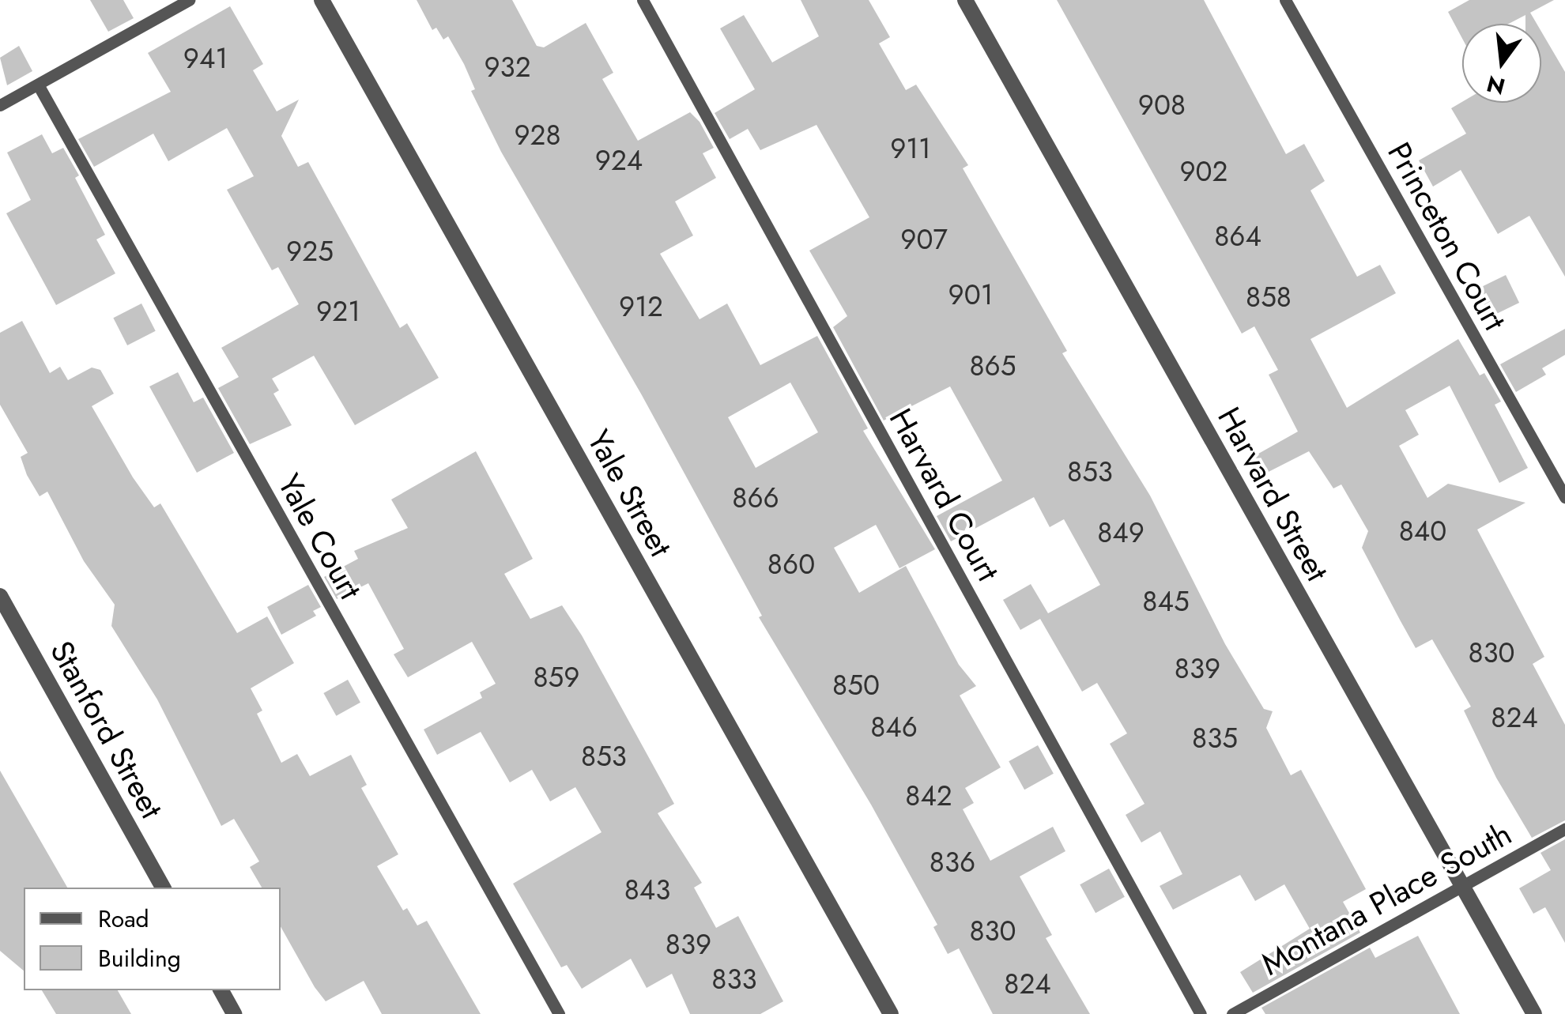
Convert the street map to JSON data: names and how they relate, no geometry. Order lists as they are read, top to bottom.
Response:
{
  "streets": {
    "street": ["Yale Street", "Harvard Street", "Stanford Street"],
    "lane": [
      "Princeton Court",
      "Harvard Court",
      "Yale Court",
      "Montana Place South"
    ]
  },
  "crossings": [
    ["Harvard Street", "Montana Place South"]
  ],
  "house_numbers": [
    "941",
    "932",
    "908",
    "928",
    "911",
    "924",
    "902",
    "864",
    "907",
    "925",
    "901",
    "858",
    "912",
    "921",
    "865",
    "853",
    "866",
    "840",
    "849",
    "860",
    "845",
    "830",
    "839",
    "859",
    "850",
    "824",
    "846",
    "835",
    "853",
    "842",
    "836",
    "843",
    "830",
    "839",
    "833",
    "824"
  ],
  "legend": ["Road", "Building"],
  "north": "bottom"
}
